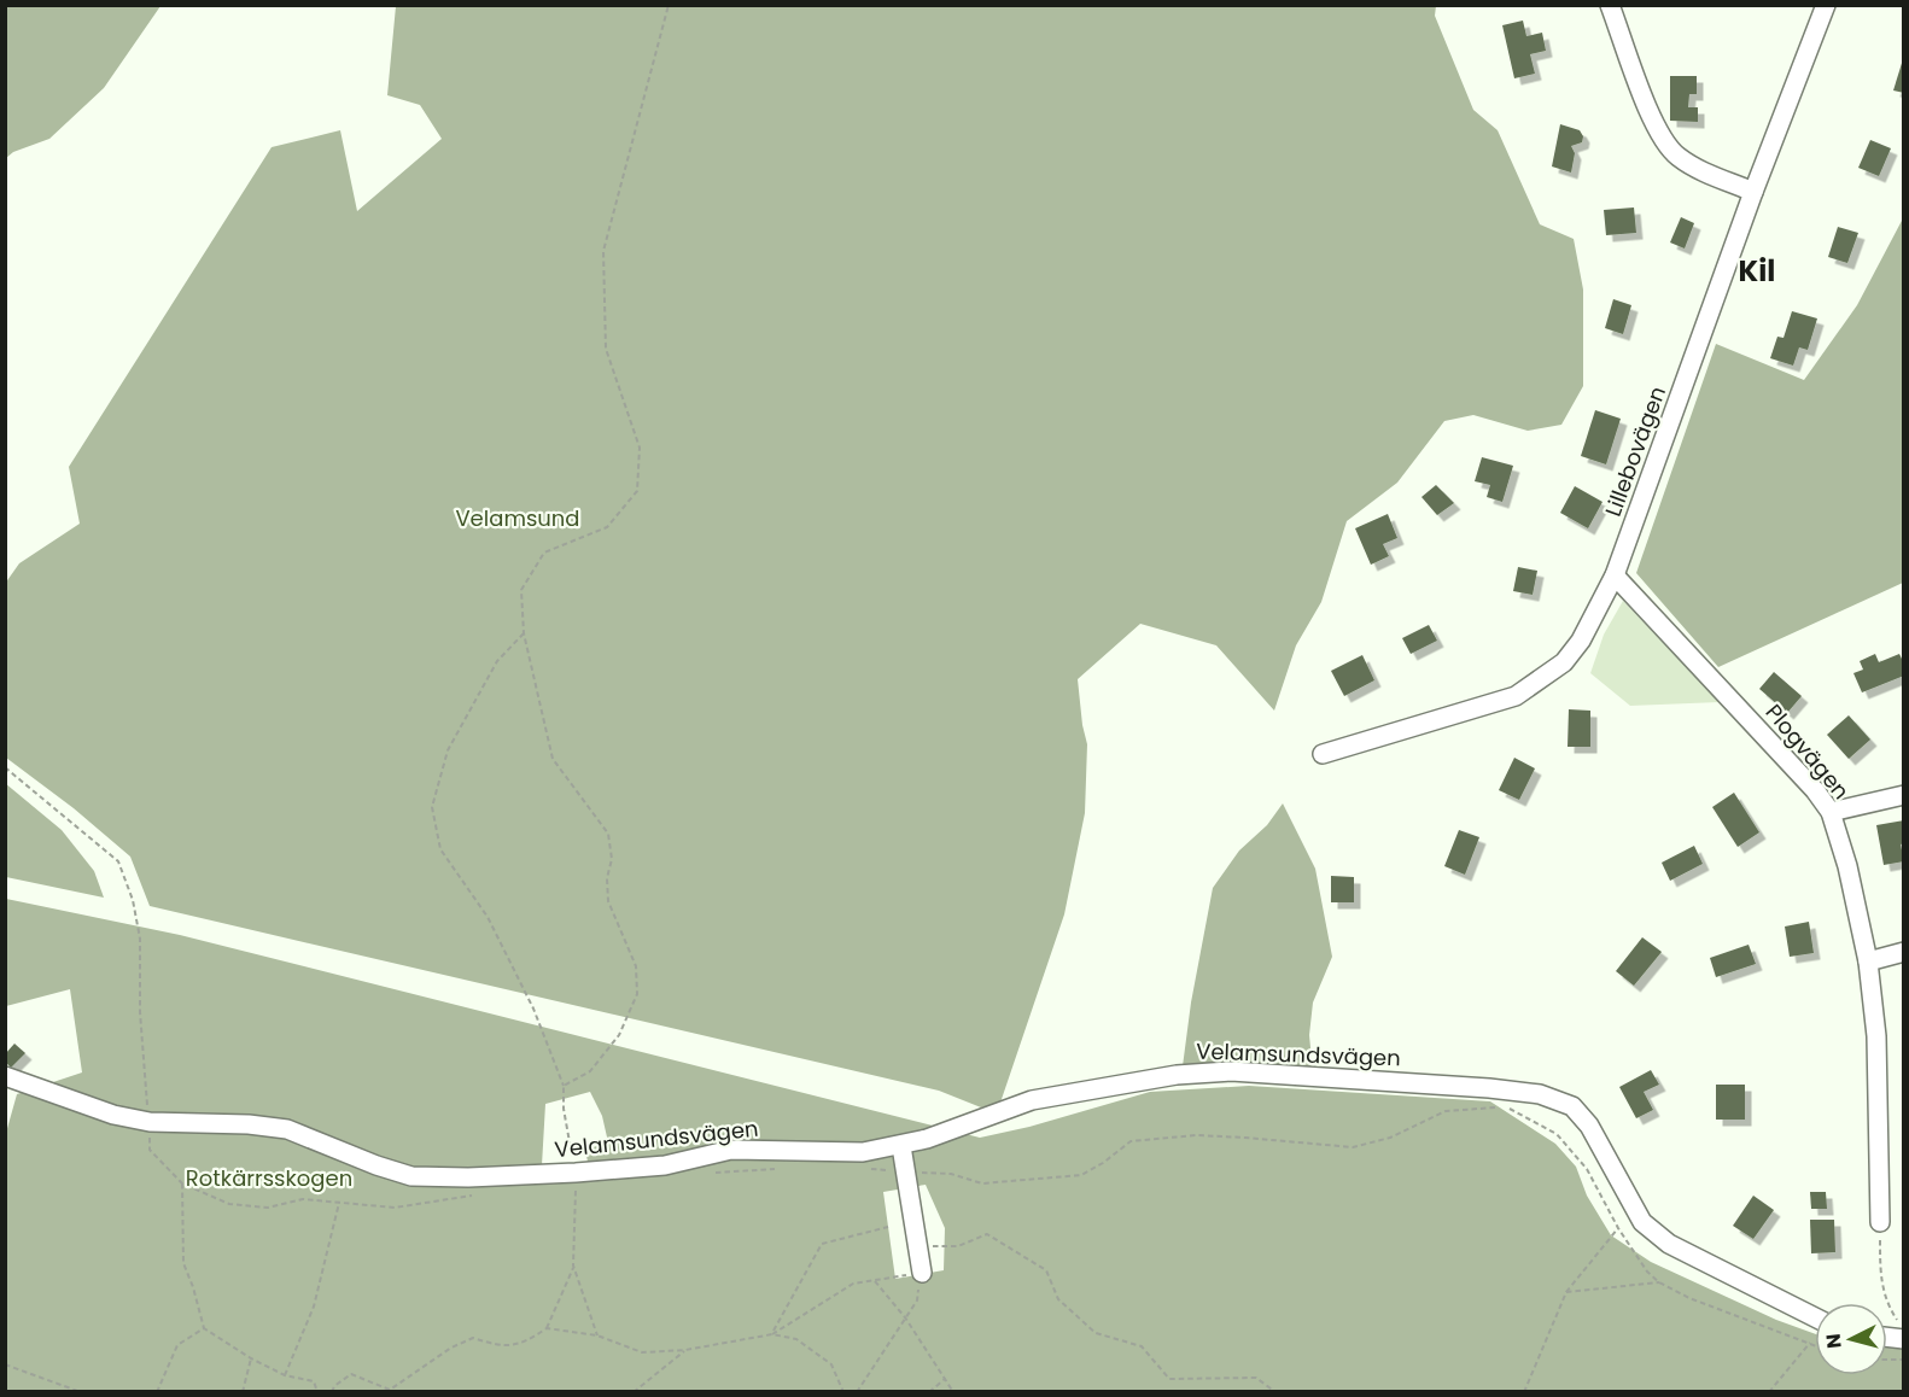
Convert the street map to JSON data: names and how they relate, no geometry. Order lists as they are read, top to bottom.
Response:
{
  "streets": {
    "street": ["Lillebovägen", "Plogvägen", "Velamsundsvägen"]
  },
  "crossings": [
    ["Lillebovägen", "Plogvägen"]
  ],
  "districts": ["Kil"],
  "parks": ["Velamsund", "Rotkärrsskogen"],
  "north": "left"
}
